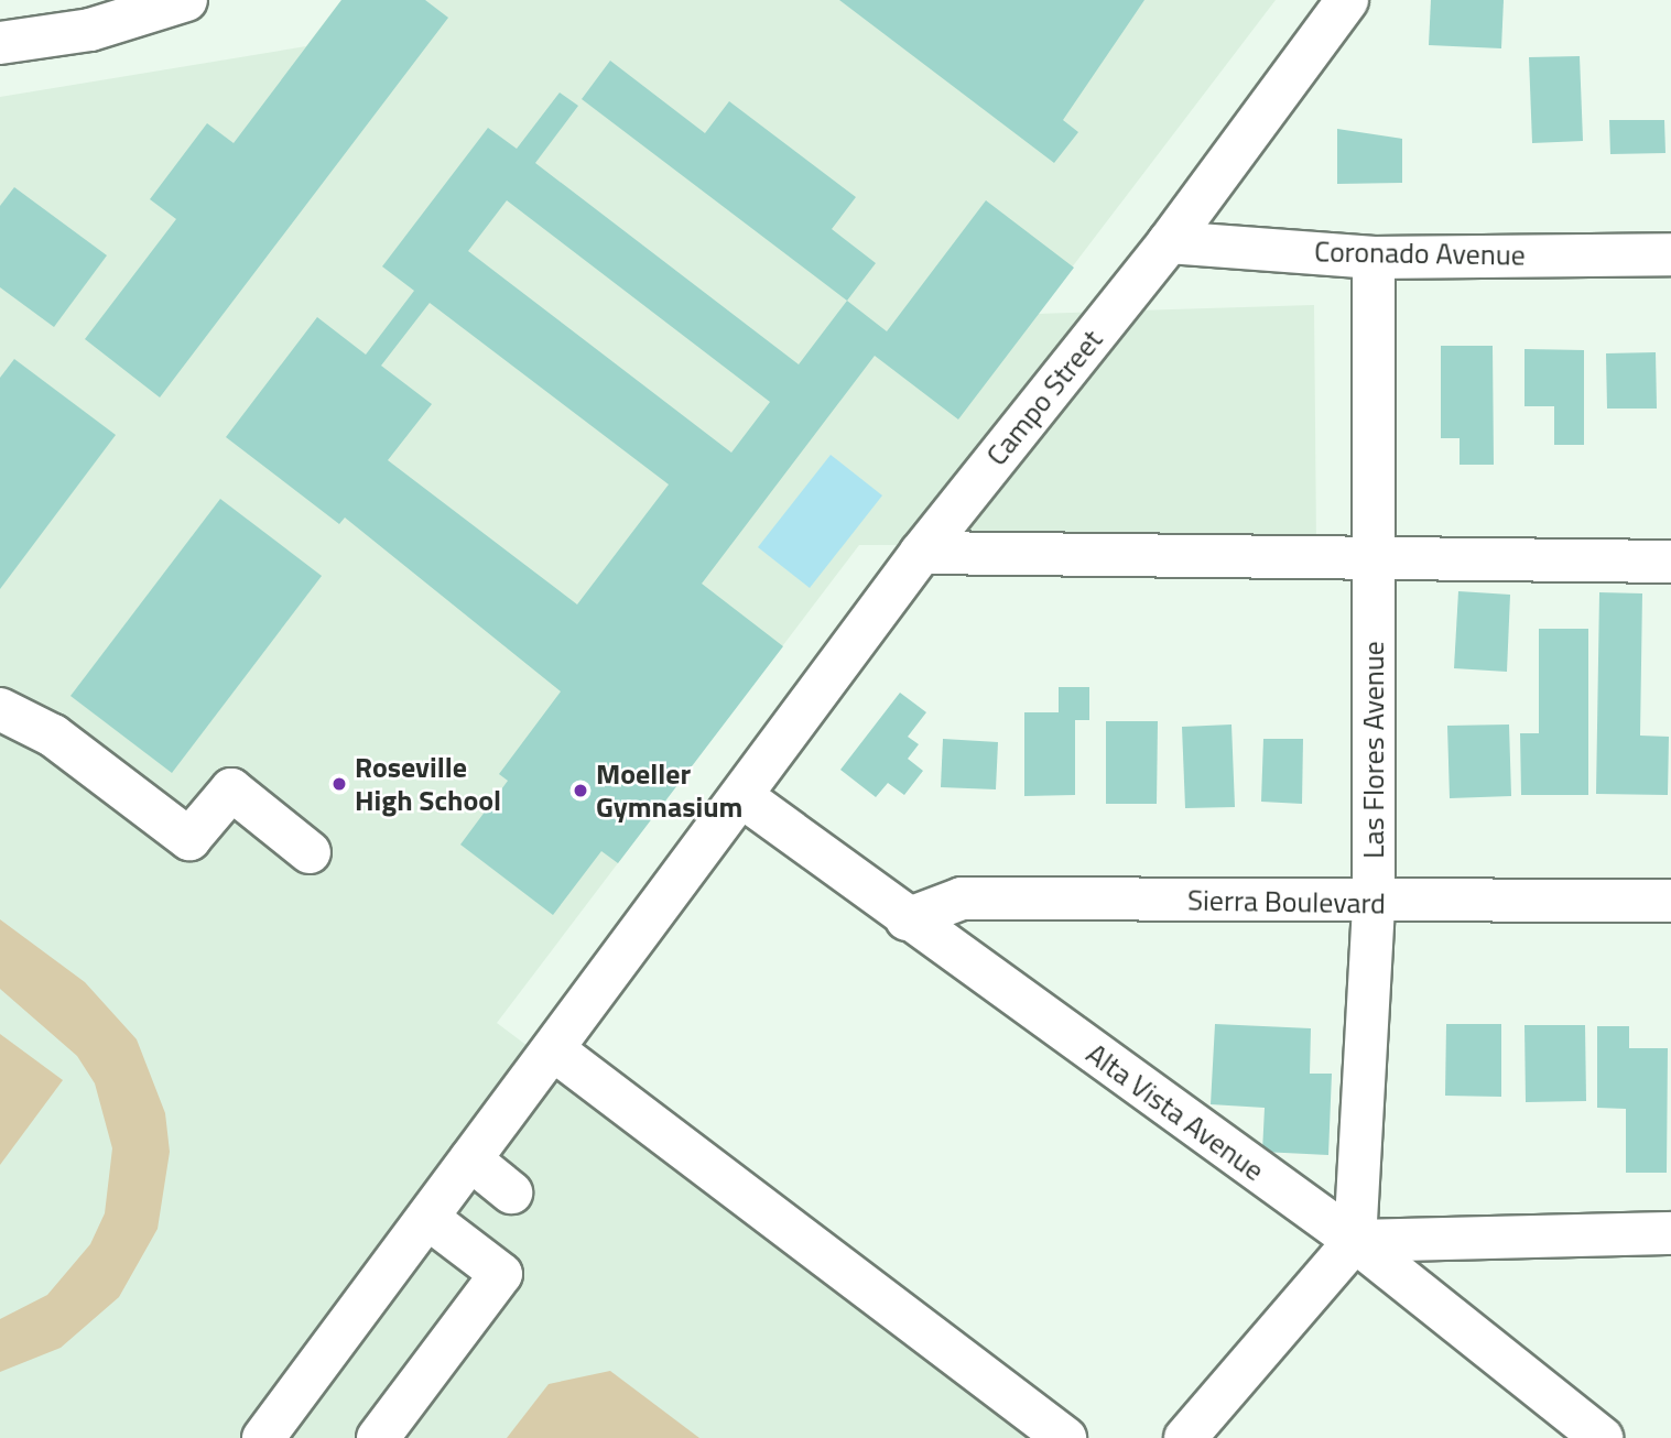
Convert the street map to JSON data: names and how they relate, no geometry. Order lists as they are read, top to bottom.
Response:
{
  "streets": {
    "street": [
      "Coronado Avenue",
      "Campo Street",
      "Las Flores Avenue",
      "Sierra Boulevard",
      "Alta Vista Avenue"
    ]
  },
  "crossings": [
    ["Coronado Avenue", "Campo Street"],
    ["Coronado Avenue", "Las Flores Avenue"],
    ["Campo Street", "Alta Vista Avenue"],
    ["Las Flores Avenue", "Sierra Boulevard"],
    ["Las Flores Avenue", "Alta Vista Avenue"],
    ["Sierra Boulevard", "Alta Vista Avenue"]
  ],
  "places": ["Roseville High School", "Moeller Gymnasium"]
}
